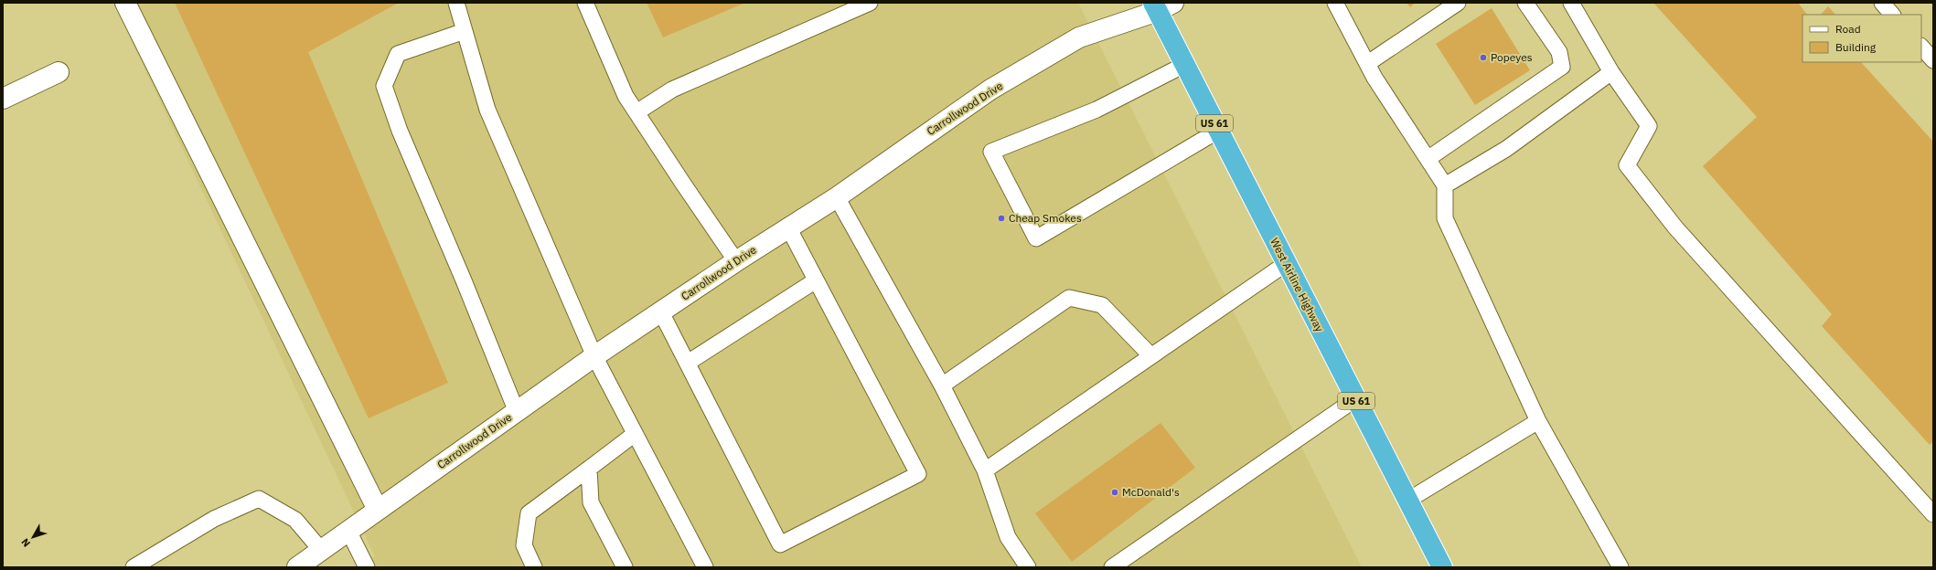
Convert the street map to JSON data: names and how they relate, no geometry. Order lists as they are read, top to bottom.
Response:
{
  "streets": {
    "highway": ["US 61", "West Airline Highway"],
    "street": ["Carrollwood Drive"]
  },
  "crossings": [
    ["Carrollwood Drive", "West Airline Highway"]
  ],
  "places": ["Popeyes", "Cheap Smokes", "McDonald's"],
  "legend": ["Road", "Building"],
  "north": "bottom left"
}
